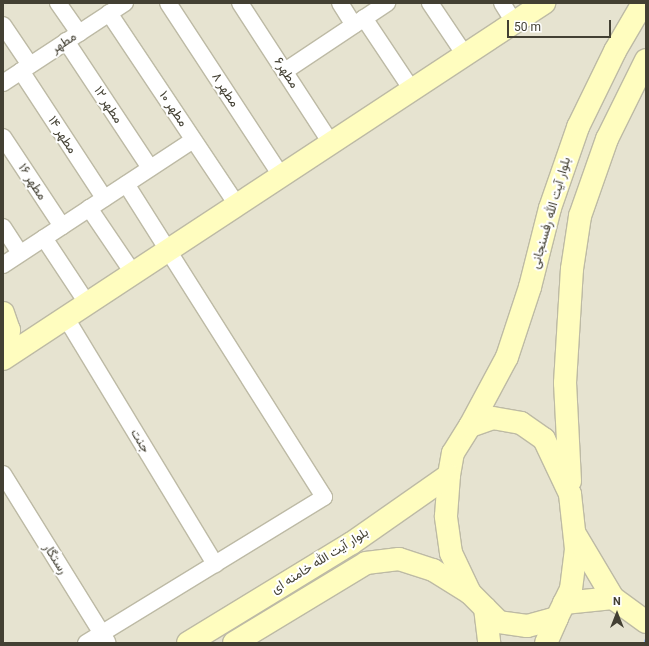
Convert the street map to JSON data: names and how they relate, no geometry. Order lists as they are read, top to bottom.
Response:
{
  "streets": {
    "main road": ["بلوار آیت الله رفسنجانی", "بلوار آیت الله خامنه ای"],
    "street": [
      "مطهر",
      "مطهر۶",
      "مطهر ۸",
      "مطهر ۱۲",
      "مطهر ۱۰",
      "مطهر ۱۴",
      "مطهر ۱۶",
      "جنت",
      "رستگار"
    ]
  },
  "crossings": [
    ["مطهر", "مطهر ۱۲"],
    ["مطهر", "مطهر ۱۰"],
    ["مطهر", "مطهر ۱۴"],
    ["بلوار آیت الله رفسنجانی", "بلوار آیت الله خامنه ای"]
  ],
  "scale_bar": "50 m",
  "north": "top"
}
